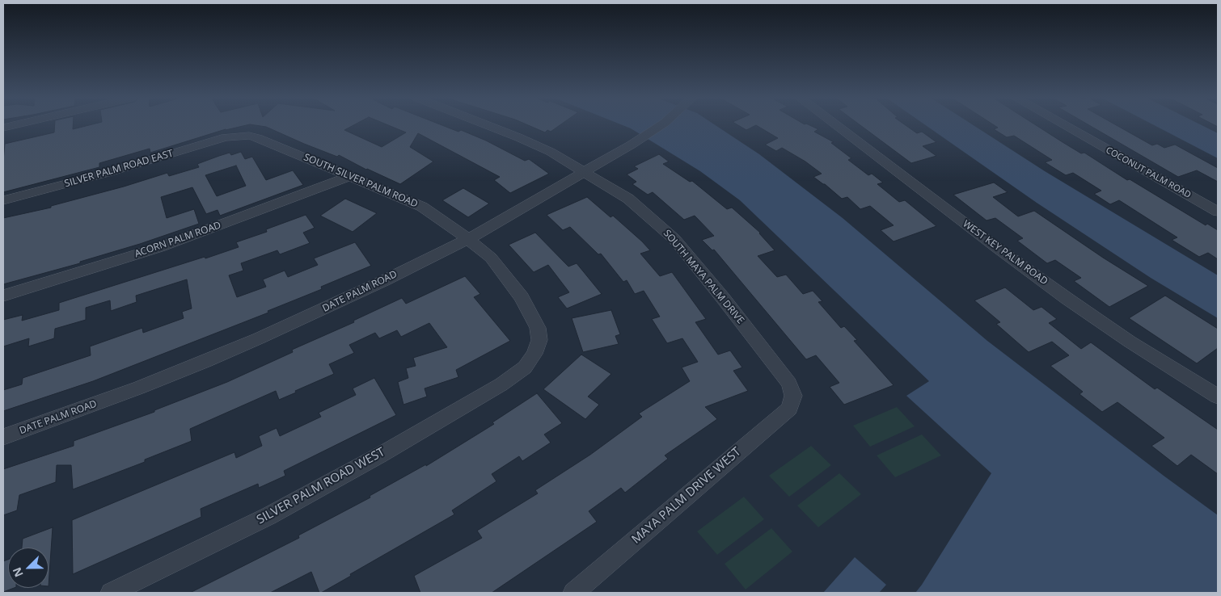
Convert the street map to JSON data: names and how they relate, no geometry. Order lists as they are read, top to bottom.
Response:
{
  "streets": {
    "street": [
      "SILVER PALM ROAD EAST",
      "COCONUT PALM ROAD",
      "SOUTH SILVER PALM ROAD",
      "ACORN PALM ROAD",
      "WEST KEY PALM ROAD",
      "SOUTH MAYA PALM DRIVE",
      "DATE PALM ROAD",
      "SILVER PALM ROAD WEST",
      "MAYA PALM DRIVE WEST"
    ]
  },
  "crossings": [
    ["SILVER PALM ROAD EAST", "SOUTH SILVER PALM ROAD"],
    ["SOUTH SILVER PALM ROAD", "ACORN PALM ROAD"],
    ["SOUTH SILVER PALM ROAD", "DATE PALM ROAD"],
    ["SOUTH SILVER PALM ROAD", "SILVER PALM ROAD WEST"],
    ["SOUTH MAYA PALM DRIVE", "DATE PALM ROAD"],
    ["SOUTH MAYA PALM DRIVE", "MAYA PALM DRIVE WEST"]
  ],
  "north": "bottom left"
}
